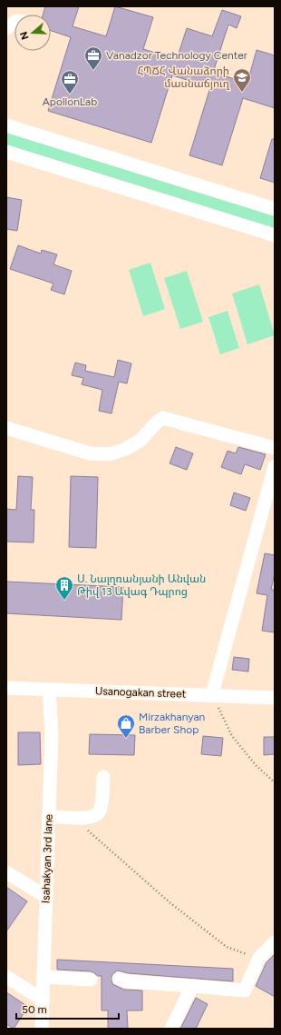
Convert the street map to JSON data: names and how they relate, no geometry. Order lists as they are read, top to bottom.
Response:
{
  "streets": {
    "street": ["Usanogakan street", "Isahakyan 3rd lane"]
  },
  "crossings": [
    ["Usanogakan street", "Isahakyan 3rd lane"]
  ],
  "places": {
    "office": ["Vanadzor Technology Center", "ApollonLab"],
    "school or university": ["ՀՊՃՀ Վանաձորի մասնաճյուղ"],
    "building": ["Ս. Նալղռանյանի Անվան Թիվ 13 Ավագ Դպրոց"],
    "shop": ["Mirzakhanyan Barber Shop"]
  },
  "scale_bar": "50 m",
  "north": "left"
}
